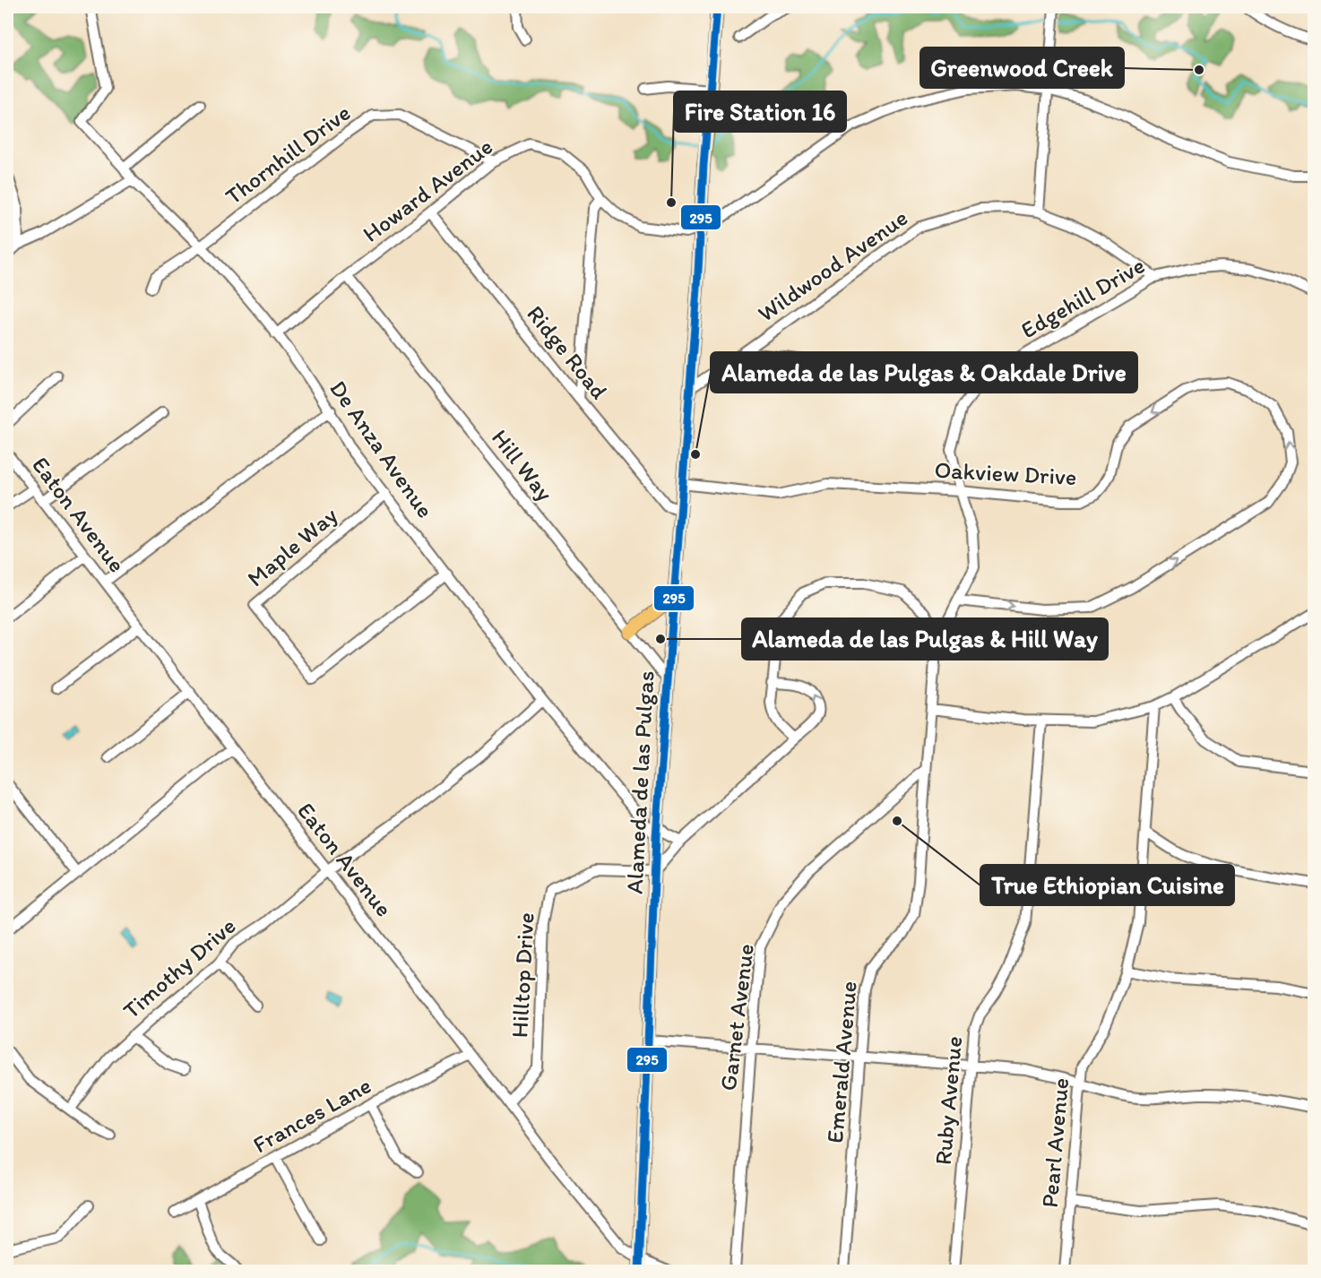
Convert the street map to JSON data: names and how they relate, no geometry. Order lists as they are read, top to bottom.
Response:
{
  "streets": {
    "main road": ["Alameda de las Pulgas"],
    "street": [
      "Thornhill Drive",
      "Howard Avenue",
      "Wildwood Avenue",
      "Edgehill Drive",
      "Ridge Road",
      "De Anza Avenue",
      "Hill Way",
      "Oakview Drive",
      "Eaton Avenue",
      "Maple Way",
      "Timothy Drive",
      "Hilltop Drive",
      "Garnet Avenue",
      "Emerald Avenue",
      "Ruby Avenue",
      "Frances Lane",
      "Pearl Avenue"
    ]
  },
  "crossings": [
    ["Thornhill Drive", "Howard Avenue"],
    ["Thornhill Drive", "De Anza Avenue"],
    ["Howard Avenue", "Ridge Road"],
    ["Howard Avenue", "De Anza Avenue"],
    ["Howard Avenue", "Hill Way"],
    ["Howard Avenue", "Alameda de las Pulgas"],
    ["Wildwood Avenue", "Edgehill Drive"],
    ["Wildwood Avenue", "Alameda de las Pulgas"],
    ["Edgehill Drive", "Emerald Avenue"],
    ["Ridge Road", "Alameda de las Pulgas"],
    ["De Anza Avenue", "Maple Way"],
    ["De Anza Avenue", "Alameda de las Pulgas"],
    ["De Anza Avenue", "Timothy Drive"],
    ["Hill Way", "Alameda de las Pulgas"],
    ["Oakview Drive", "Alameda de las Pulgas"],
    ["Oakview Drive", "Emerald Avenue"],
    ["Eaton Avenue", "Alameda de las Pulgas"],
    ["Eaton Avenue", "Timothy Drive"],
    ["Eaton Avenue", "Hilltop Drive"],
    ["Eaton Avenue", "Frances Lane"],
    ["Alameda de las Pulgas", "Hilltop Drive"],
    ["Garnet Avenue", "Emerald Avenue"]
  ],
  "places": [
    "Greenwood Creek",
    "Fire Station 16",
    "Alameda de las Pulgas & Oakdale Drive",
    "Alameda de las Pulgas & Hill Way",
    "True Ethiopian Cuisine"
  ],
  "lines": ["transit line 295"]
}
